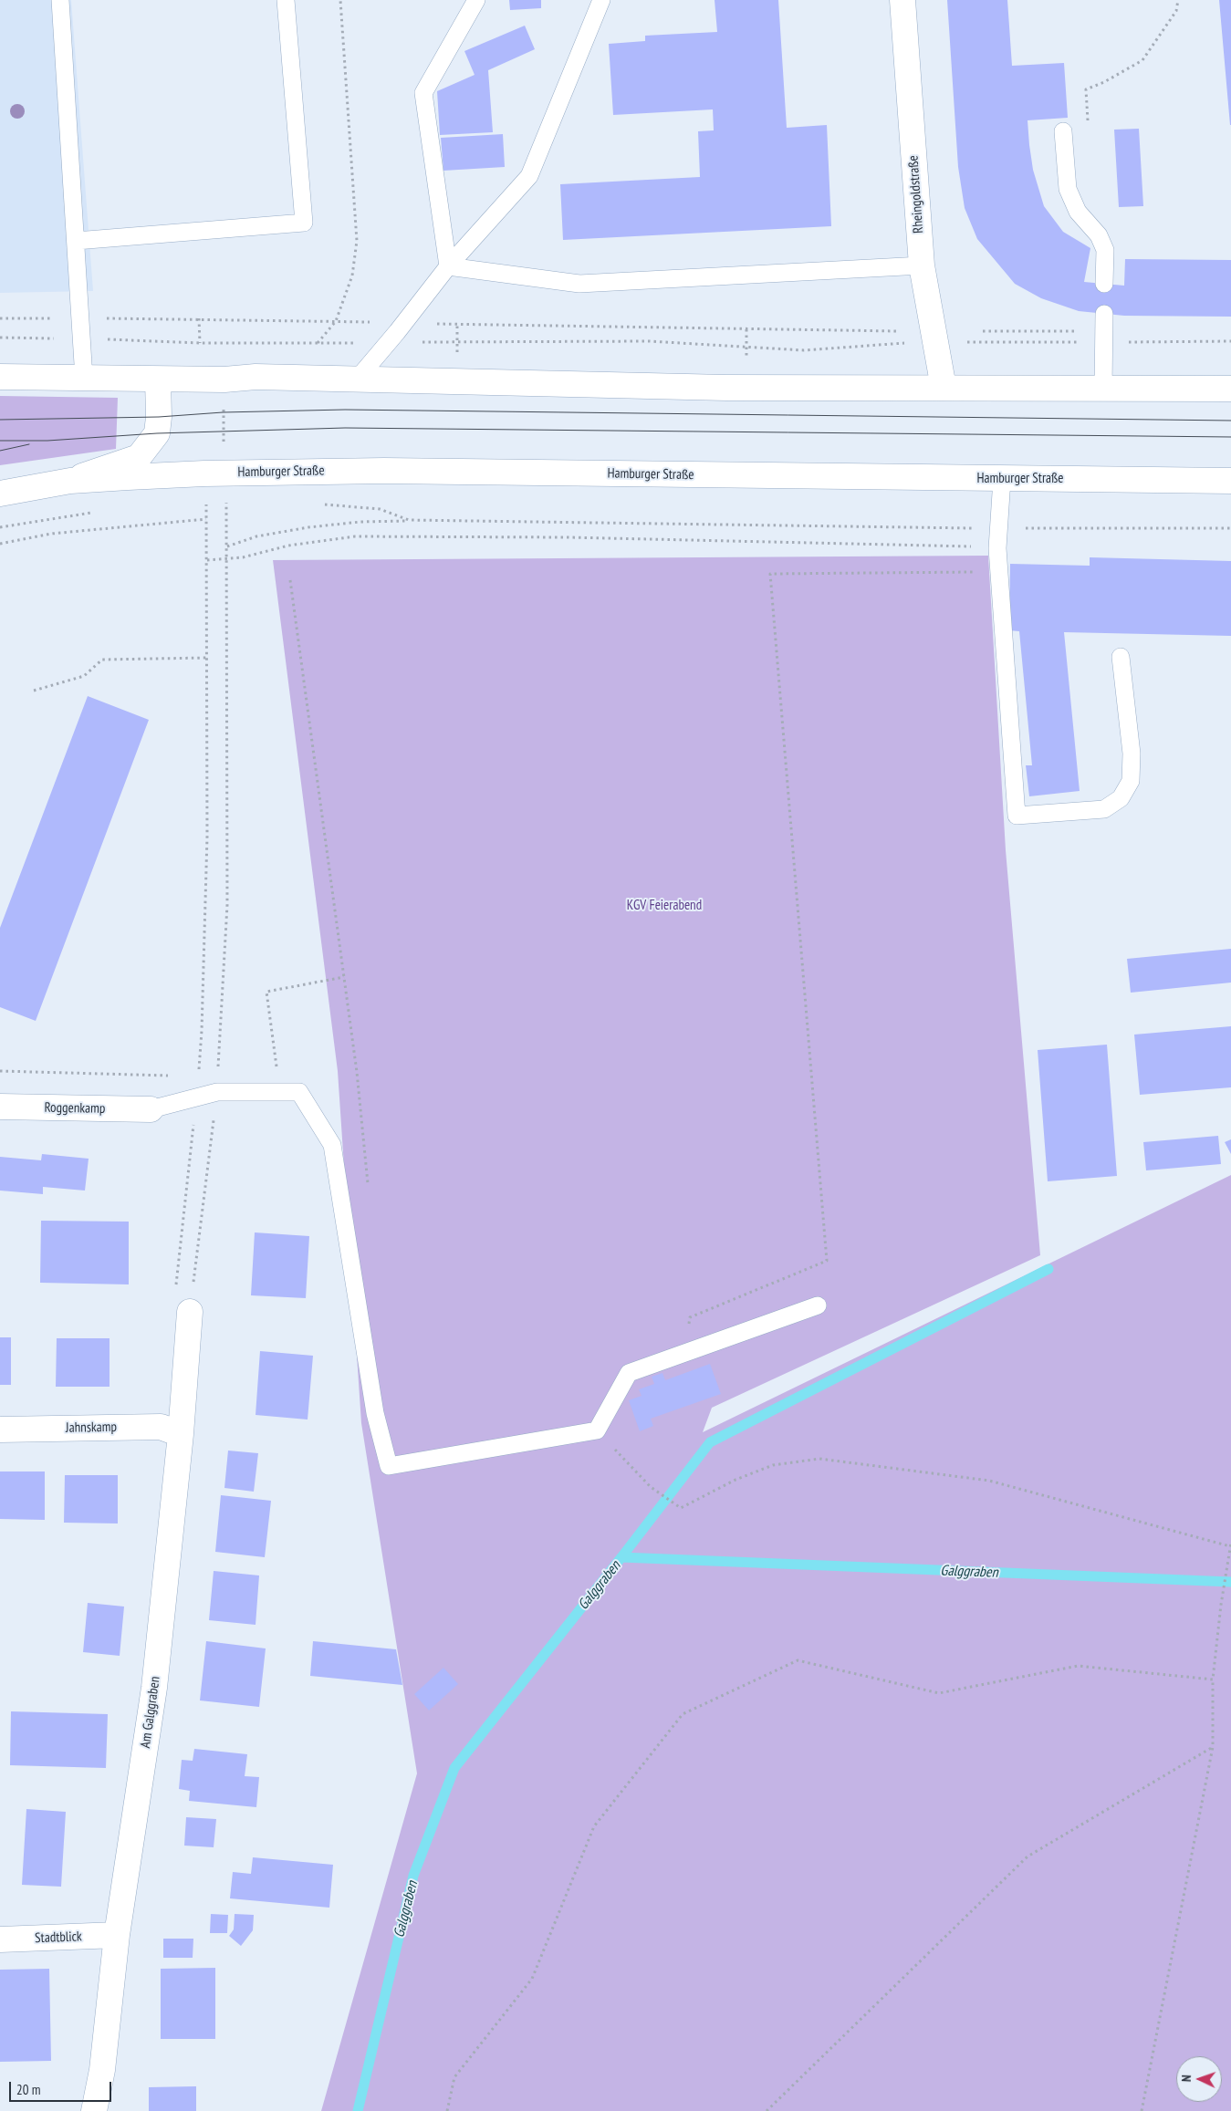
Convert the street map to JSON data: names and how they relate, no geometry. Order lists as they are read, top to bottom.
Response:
{
  "streets": {
    "main road": [
      "Rheingoldstraße",
      "Hamburger Straße",
      "Roggenkamp",
      "Jahnskamp",
      "Am Galggraben",
      "Stadtblick"
    ]
  },
  "crossings": [
    ["Jahnskamp", "Am Galggraben"],
    ["Am Galggraben", "Stadtblick"]
  ],
  "water": ["Galggraben"],
  "parks": ["KGV Feierabend"],
  "scale_bar": "20 m",
  "north": "left"
}
